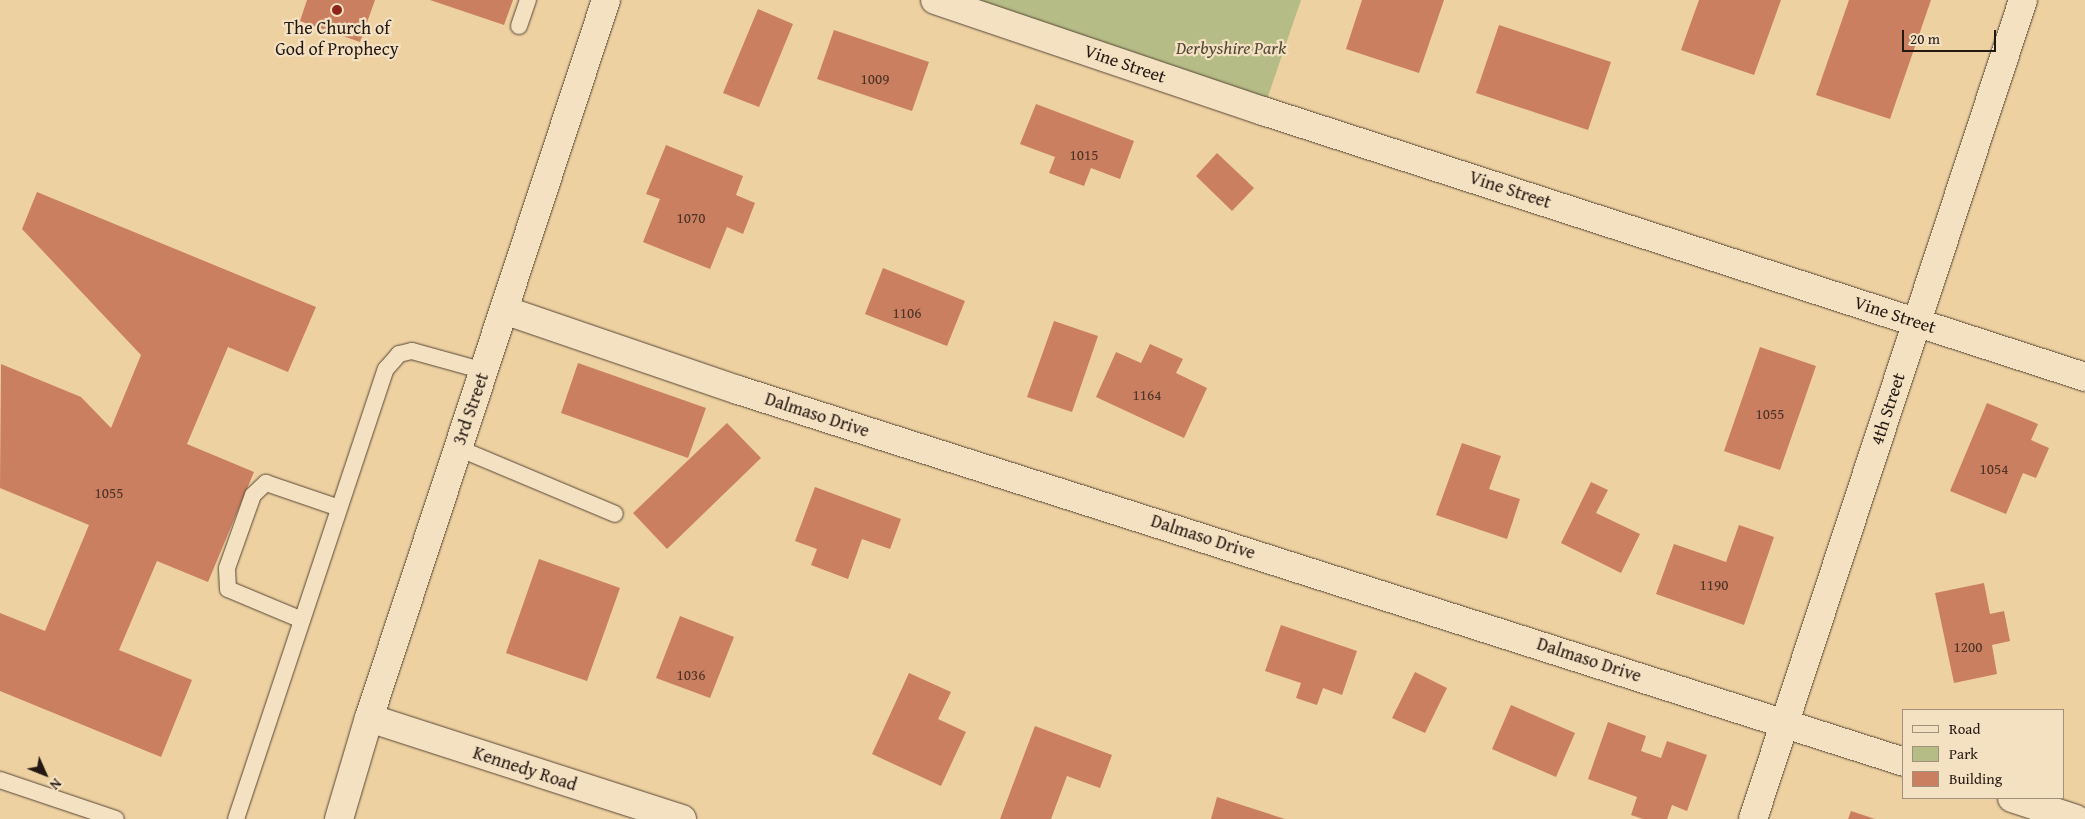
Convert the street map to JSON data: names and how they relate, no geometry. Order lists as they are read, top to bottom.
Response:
{
  "streets": {
    "street": [
      "Vine Street",
      "3rd Street",
      "4th Street",
      "Dalmaso Drive",
      "Kennedy Road"
    ]
  },
  "crossings": [
    ["Vine Street", "4th Street"],
    ["3rd Street", "Dalmaso Drive"],
    ["3rd Street", "Kennedy Road"],
    ["4th Street", "Dalmaso Drive"]
  ],
  "parks": ["Derbyshire Park"],
  "places": ["The Church of God of Prophecy"],
  "house_numbers": [
    "1009",
    "1015",
    "1070",
    "1106",
    "1164",
    "1055",
    "1054",
    "1055",
    "1190",
    "1200",
    "1036"
  ],
  "legend": ["Road", "Park", "Building"],
  "scale_bar": "20 m",
  "north": "bottom right"
}
